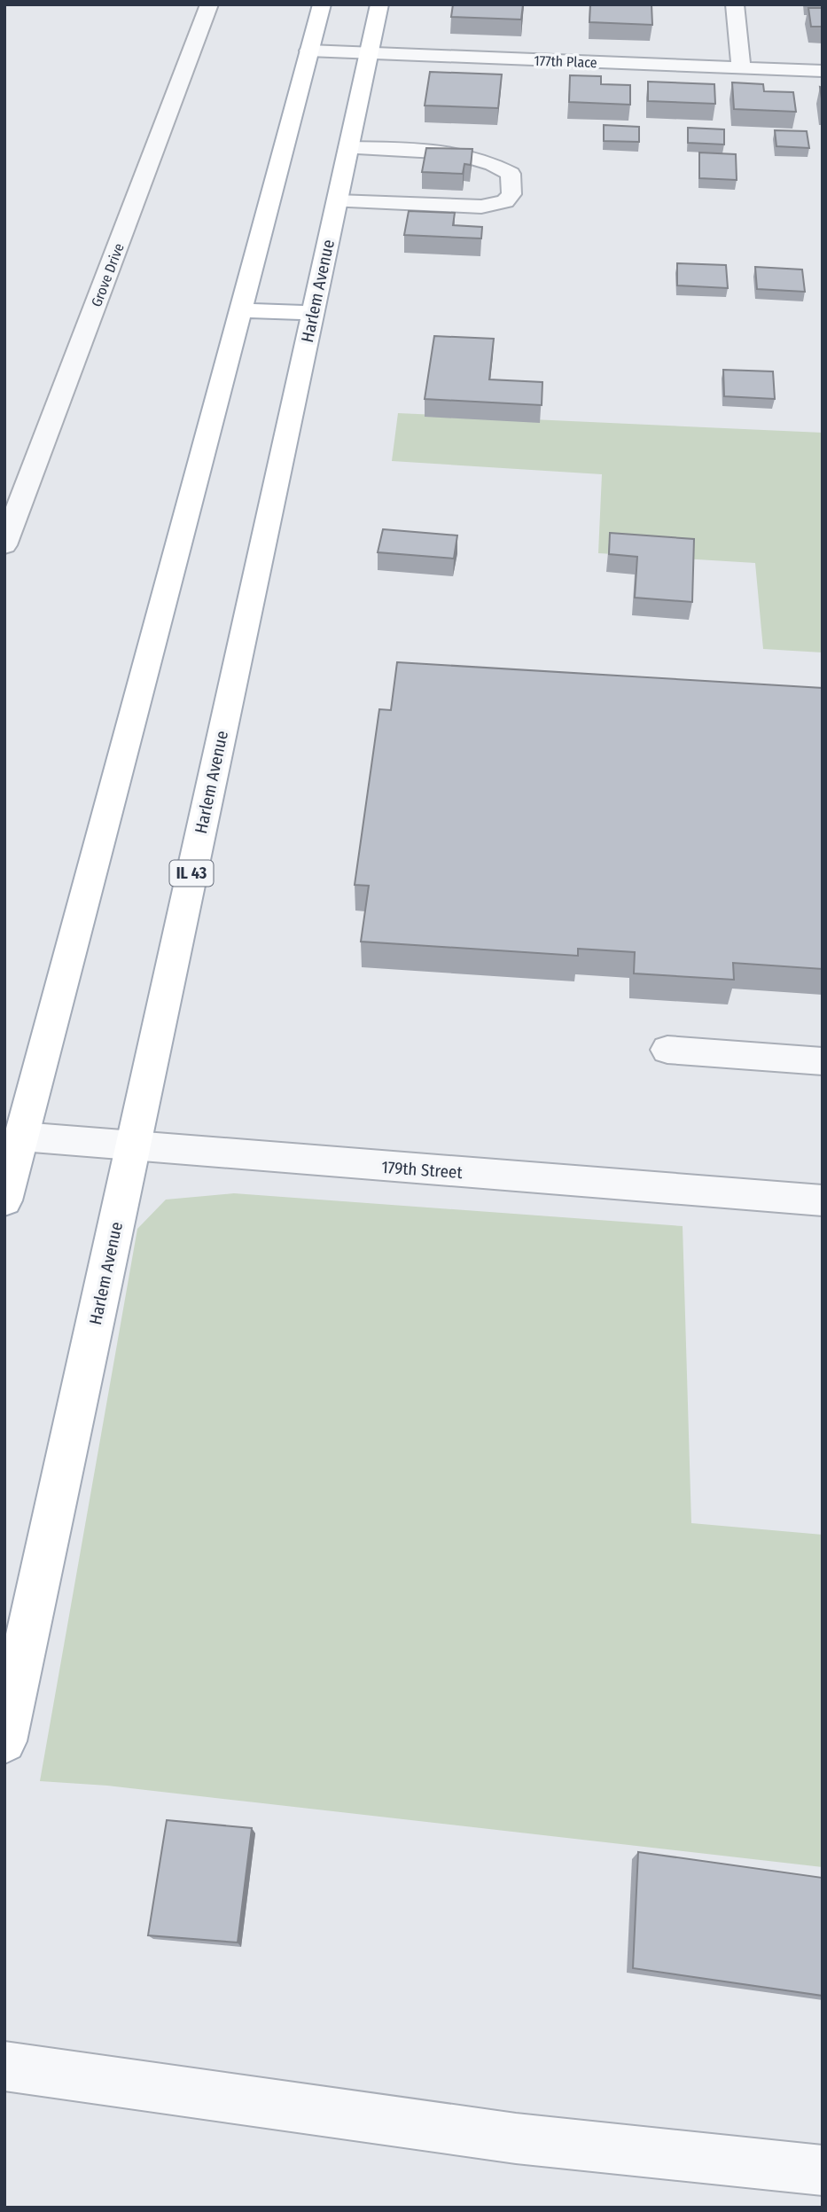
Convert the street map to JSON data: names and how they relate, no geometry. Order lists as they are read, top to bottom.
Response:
{
  "streets": {
    "main road": ["Harlem Avenue", "IL 43"],
    "street": ["177th Place", "Grove Drive", "179th Street"]
  },
  "crossings": [
    ["177th Place", "Harlem Avenue"],
    ["Harlem Avenue", "179th Street"]
  ]
}
